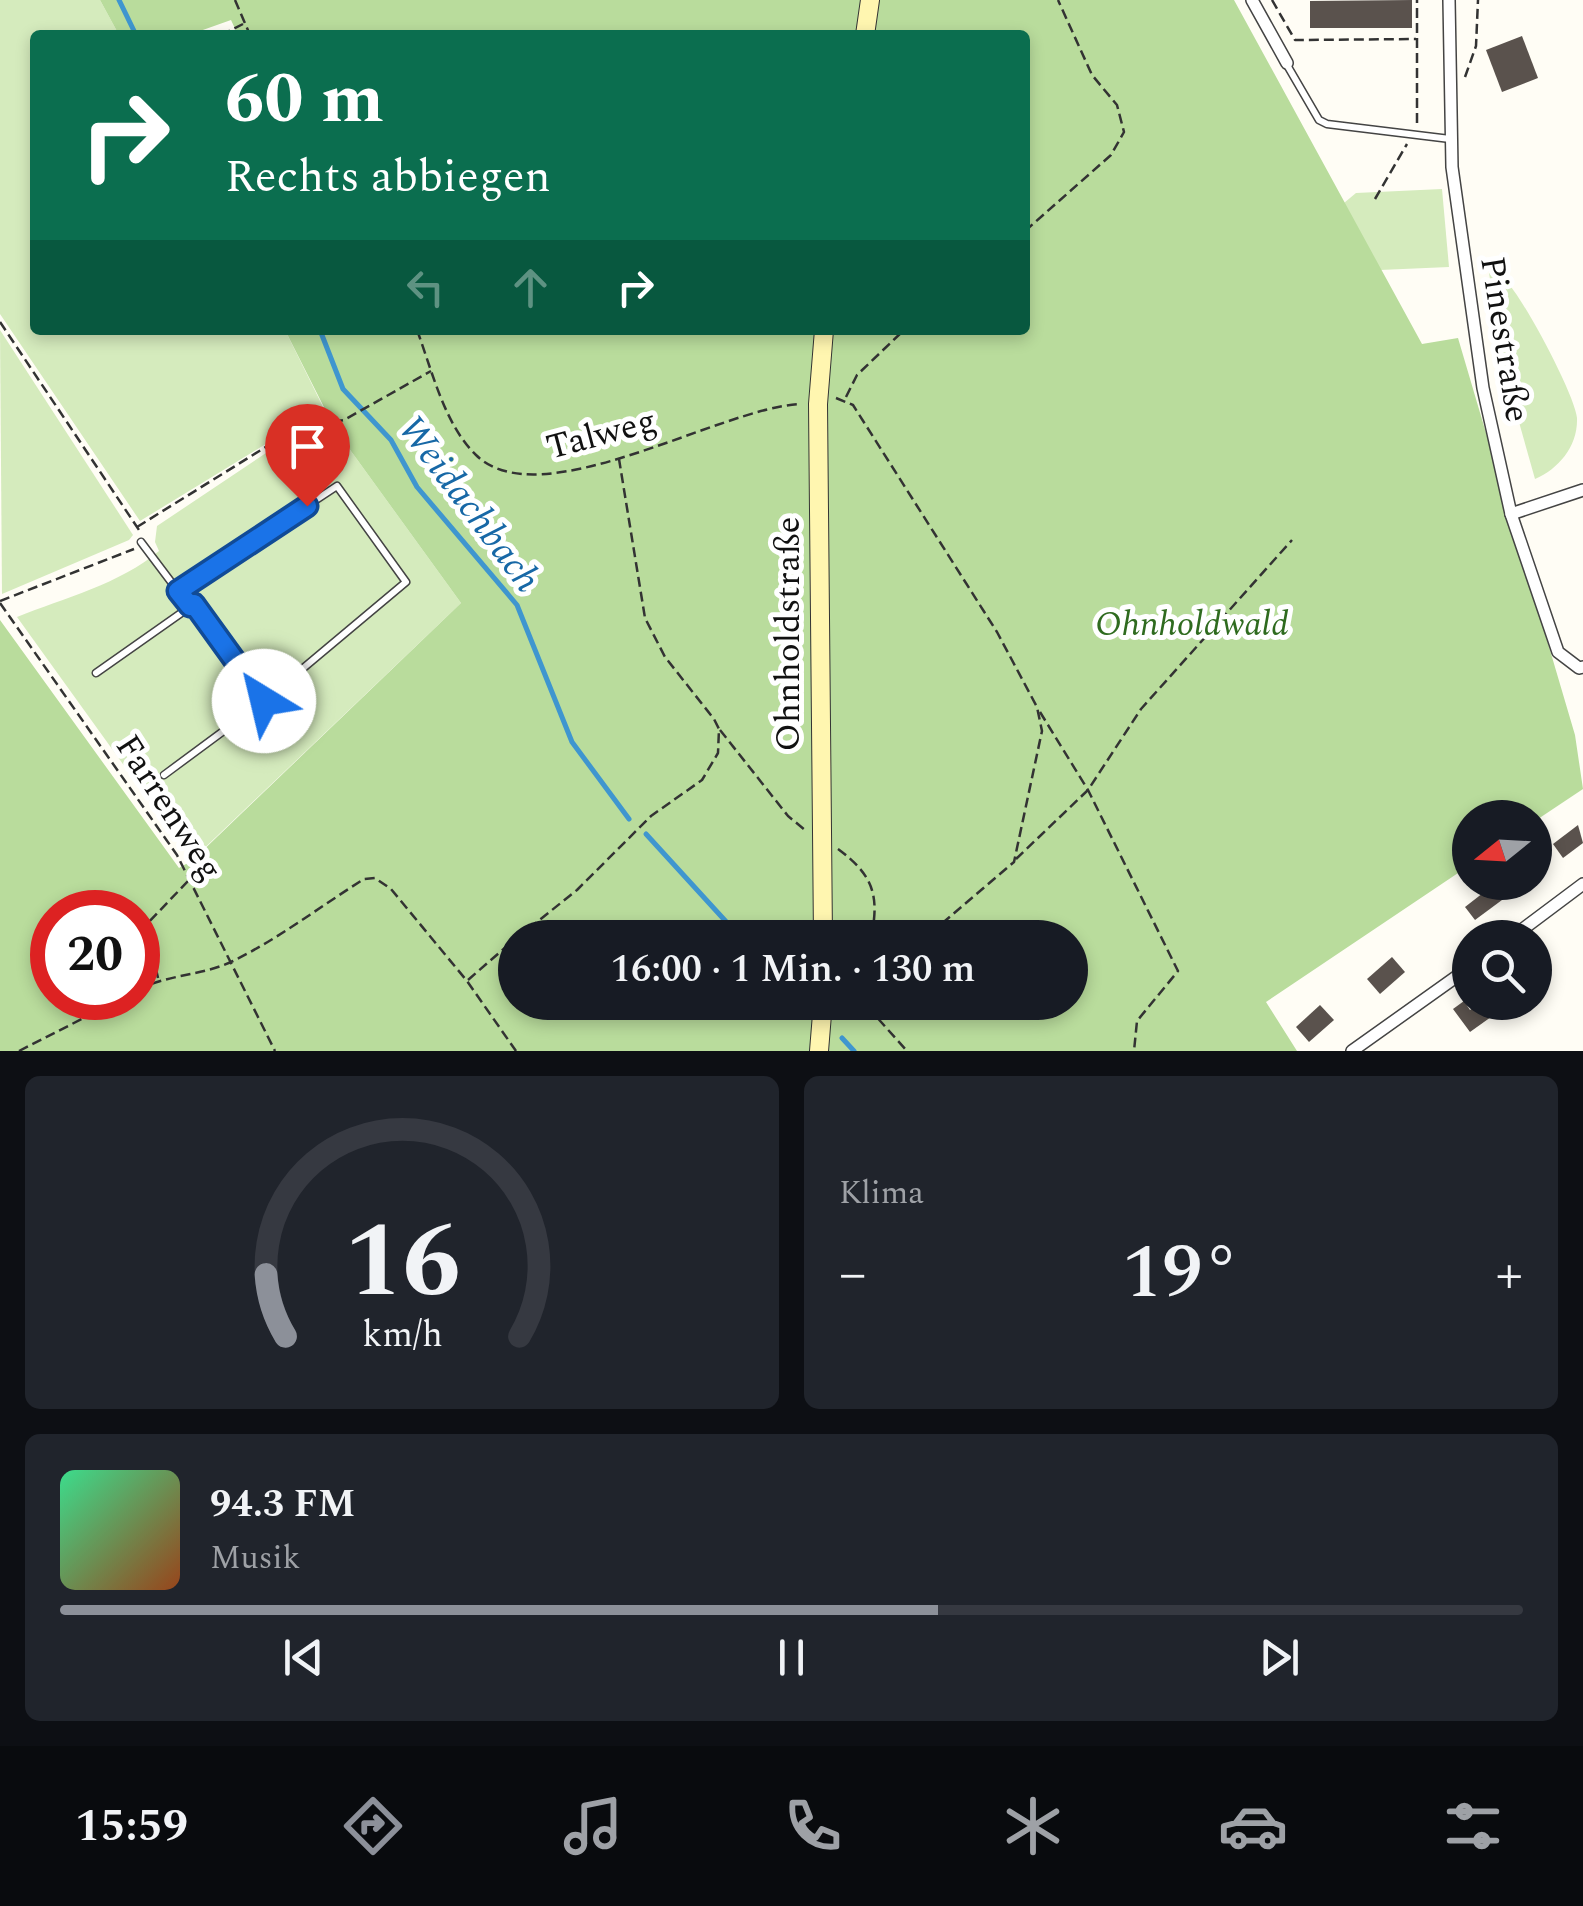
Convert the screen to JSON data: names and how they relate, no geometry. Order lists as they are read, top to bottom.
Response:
{
  "streets": {
    "main road": ["Ohnholdstraße"],
    "street": ["Pinestraße"],
    "path": ["Talweg", "Farrenweg"]
  },
  "crossings": [
    ["Talweg", "Ohnholdstraße"]
  ],
  "water": ["Weidachbach"],
  "parks": ["Ohnholdwald"],
  "north": "left",
  "page": {
    "turn": ["60 m", "Rechts abbiegen"],
    "limit": "20",
    "trip": "16:00 · 1 Min. · 130 m",
    "tile": "Klima",
    "heat": ["−", "19°", "+"],
    "song": ["94.3 FM", "Musik"],
    "tabs": "15:59",
    "gauge": ["16", "km/h"]
  }
}
